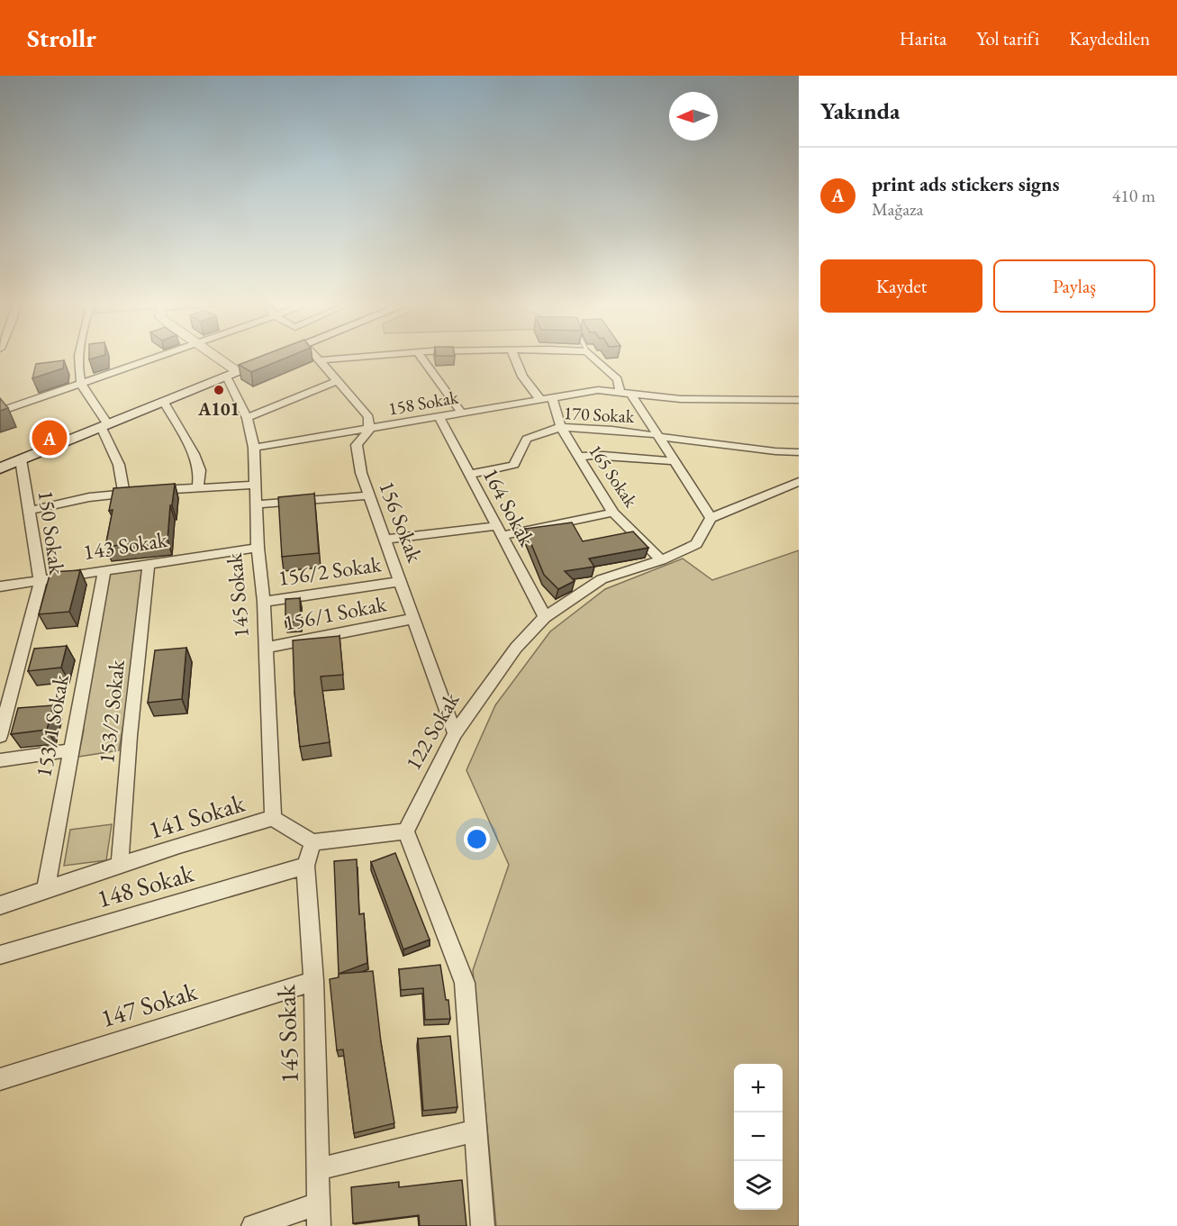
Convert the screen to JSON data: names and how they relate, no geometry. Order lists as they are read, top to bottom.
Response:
{
  "streets": {
    "street": [
      "158 Sokak",
      "170 Sokak",
      "165 Sokak",
      "164 Sokak",
      "156 Sokak",
      "150 Sokak",
      "143 Sokak",
      "156/2 Sokak",
      "145 Sokak",
      "156/1 Sokak",
      "153/2 Sokak",
      "153/1 Sokak",
      "122 Sokak",
      "141 Sokak",
      "148 Sokak",
      "147 Sokak"
    ]
  },
  "crossings": [
    ["158 Sokak", "165 Sokak"],
    ["158 Sokak", "164 Sokak"],
    ["158 Sokak", "156 Sokak"],
    ["158 Sokak", "145 Sokak"],
    ["170 Sokak", "165 Sokak"],
    ["170 Sokak", "164 Sokak"],
    ["165 Sokak", "122 Sokak"],
    ["164 Sokak", "122 Sokak"],
    ["156 Sokak", "156/2 Sokak"],
    ["156 Sokak", "156/1 Sokak"],
    ["156 Sokak", "122 Sokak"],
    ["150 Sokak", "143 Sokak"],
    ["143 Sokak", "145 Sokak"],
    ["143 Sokak", "153/2 Sokak"],
    ["143 Sokak", "153/1 Sokak"],
    ["156/2 Sokak", "145 Sokak"],
    ["145 Sokak", "156/1 Sokak"],
    ["145 Sokak", "141 Sokak"],
    ["145 Sokak", "148 Sokak"],
    ["145 Sokak", "147 Sokak"],
    ["153/2 Sokak", "141 Sokak"],
    ["153/1 Sokak", "141 Sokak"]
  ],
  "places": ["A101"],
  "north": "left",
  "page": {
    "header": "Strollr",
    "nav": ["Harita", "Yol tarifi", "Kaydedilen"],
    "heading": "Yakında",
    "list": [
      {
        "mark": "A",
        "name": "print ads stickers signs",
        "note": "Mağaza",
        "value": "410 m"
      }
    ],
    "buttons": ["Kaydet", "Paylaş"],
    "pins": "A",
    "map_buttons": ["+", "−"]
  }
}
